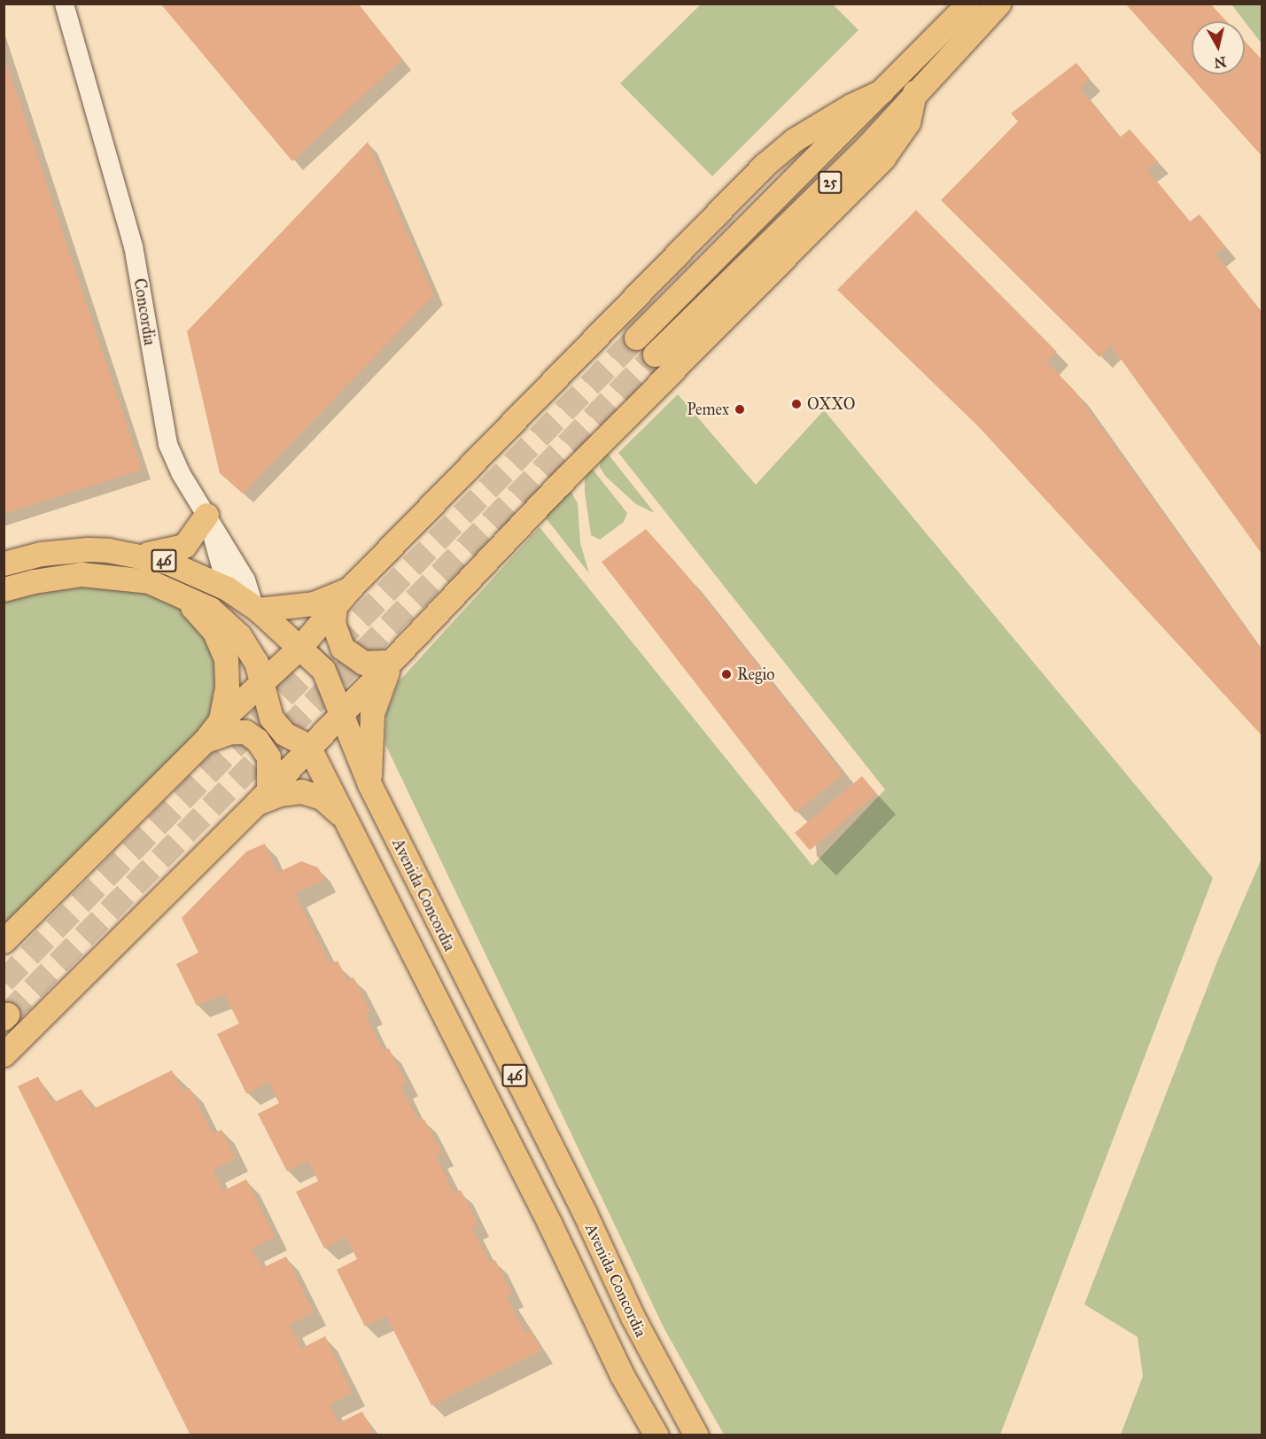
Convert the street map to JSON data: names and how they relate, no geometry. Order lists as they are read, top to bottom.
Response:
{
  "streets": {
    "main road": ["25", "46", "Avenida Concordia"],
    "street": ["Concordia"]
  },
  "crossings": [
    ["Concordia", "Avenida Concordia"],
    ["46", "Avenida Concordia"]
  ],
  "places": ["OXXO", "Pemex", "Regio"],
  "north": "bottom"
}
